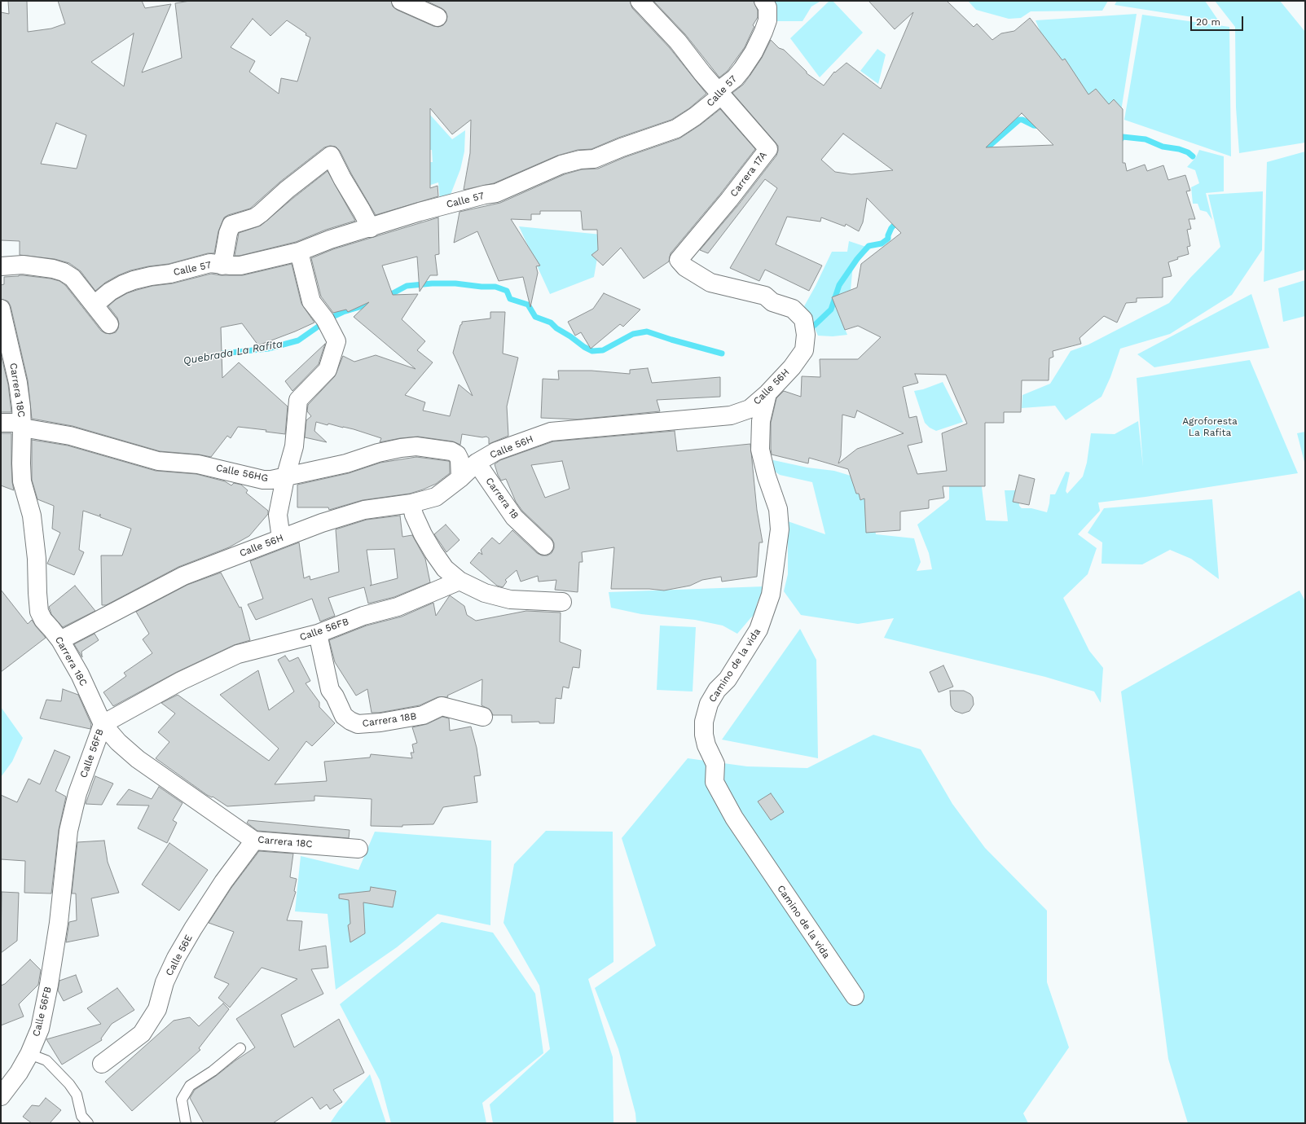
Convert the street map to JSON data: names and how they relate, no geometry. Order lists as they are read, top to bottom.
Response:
{
  "streets": {
    "street": [
      "Calle 57",
      "Carrera 17A",
      "Calle 56H",
      "Carrera 18C",
      "Calle 56HG",
      "Carrera 18",
      "Calle 56FB",
      "Camino de la vida",
      "Carrera 18B",
      "Calle 56E"
    ]
  },
  "crossings": [
    ["Calle 57", "Carrera 17A"],
    ["Carrera 17A", "Calle 56H"],
    ["Calle 56H", "Carrera 18C"],
    ["Calle 56H", "Calle 56HG"],
    ["Calle 56H", "Carrera 18"],
    ["Calle 56H", "Camino de la vida"],
    ["Carrera 18C", "Calle 56HG"],
    ["Carrera 18C", "Calle 56FB"],
    ["Carrera 18C", "Calle 56E"],
    ["Calle 56FB", "Carrera 18B"]
  ],
  "water": ["Quebrada La Rafita"],
  "parks": ["Agroforesta La Rafita"],
  "scale_bar": "20 m"
}
